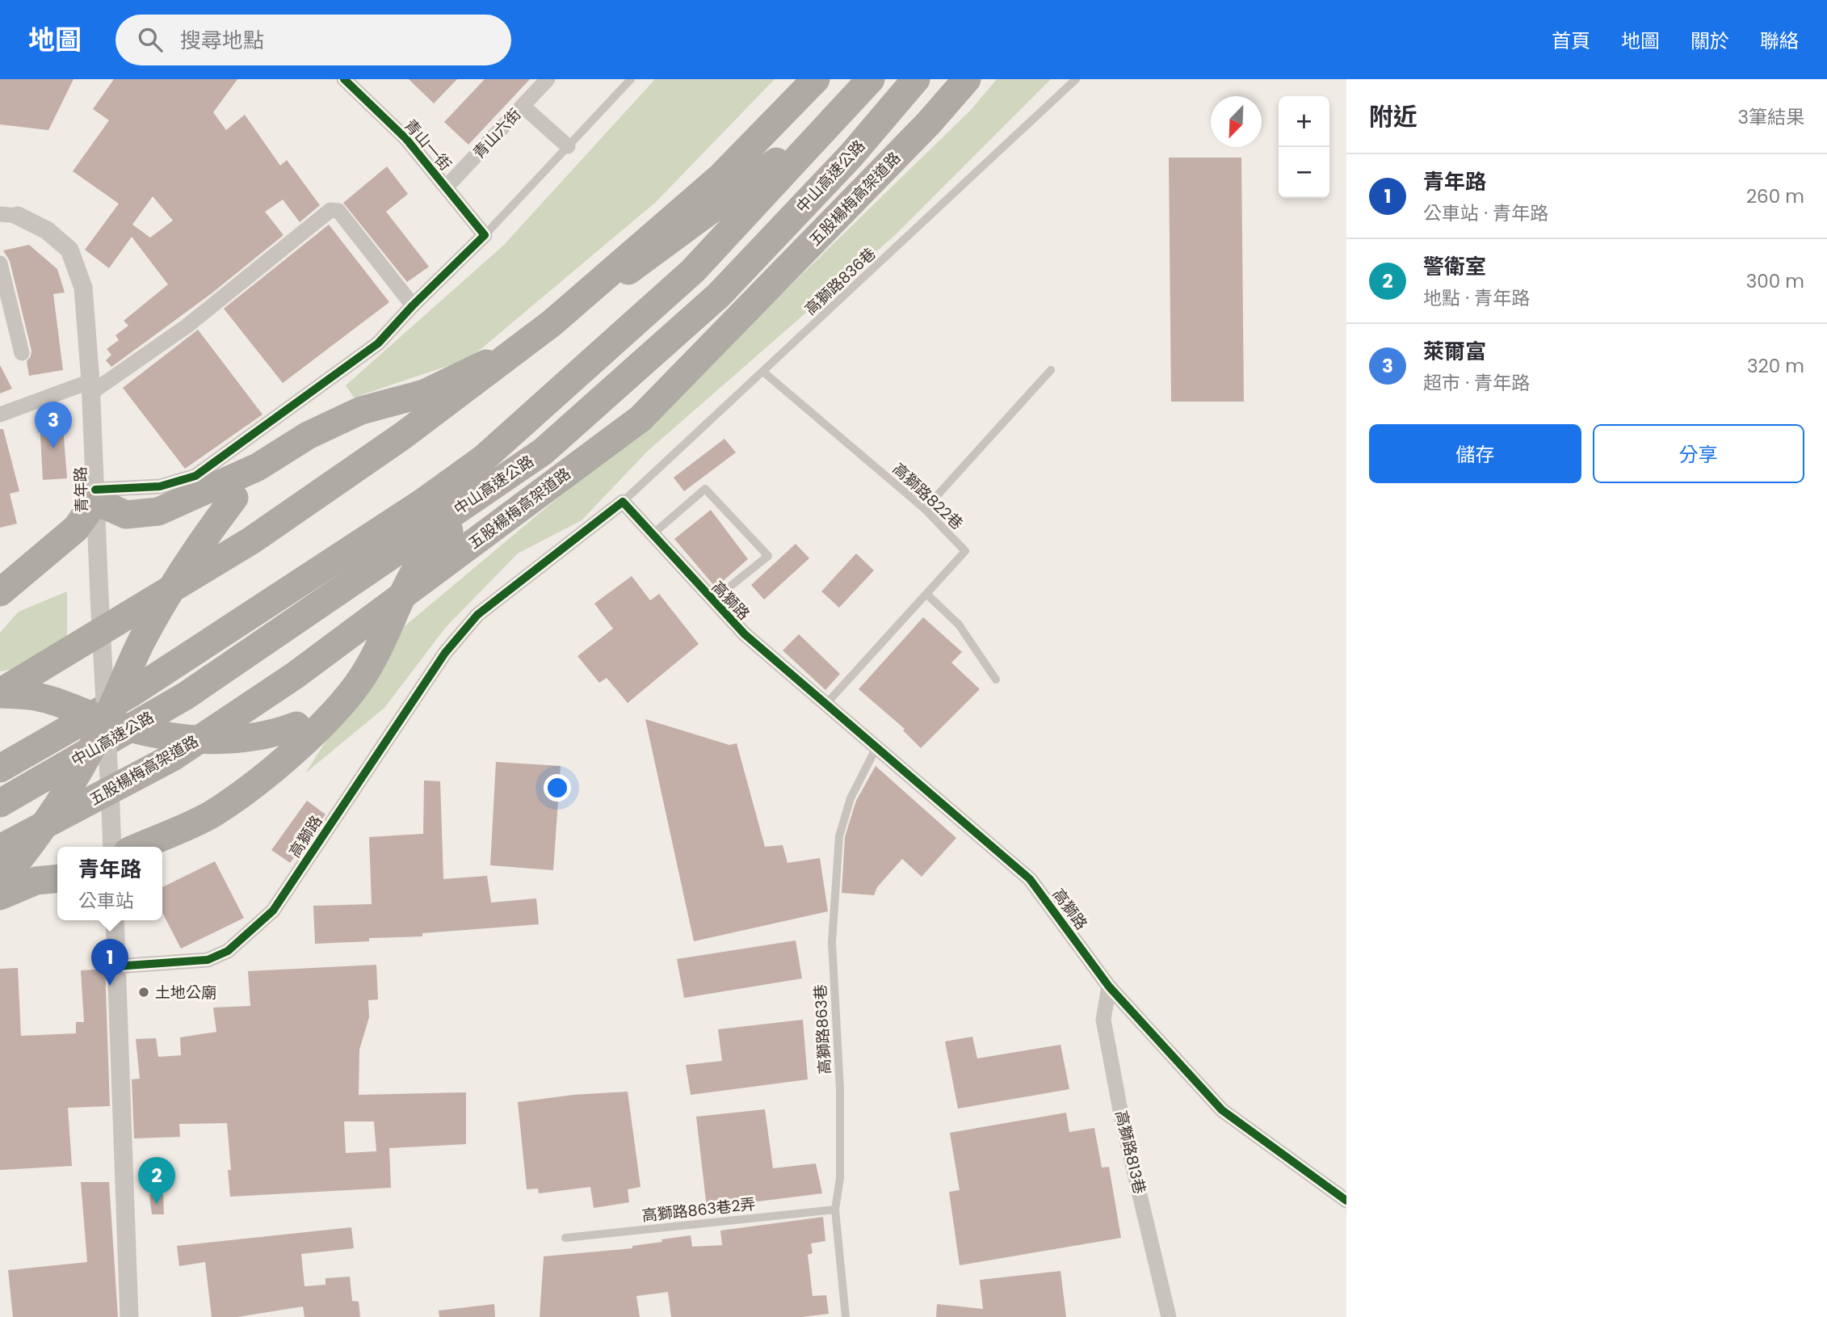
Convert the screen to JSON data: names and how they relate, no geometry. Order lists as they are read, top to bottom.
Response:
{
  "streets": {
    "highway": ["中山高速公路", "五股楊梅高架道路"],
    "street": [
      "青山六街",
      "青山一街",
      "青年路",
      "高獅路",
      "高獅路813巷"
    ],
    "lane": [
      "高獅路836巷",
      "高獅路822巷",
      "高獅路863巷",
      "高獅路863巷2弄"
    ]
  },
  "crossings": [
    ["青山六街", "青山一街"],
    ["高獅路836巷", "高獅路822巷"],
    ["高獅路836巷", "高獅路"],
    ["高獅路822巷", "高獅路"],
    ["高獅路", "高獅路863巷"],
    ["高獅路", "高獅路813巷"],
    ["高獅路863巷", "高獅路863巷2弄"]
  ],
  "places": ["土地公廟"],
  "north": "bottom left",
  "page": {
    "header": "地圖",
    "search": "搜尋地點",
    "nav": [
      "首頁",
      "地圖",
      "關於",
      "聯絡"
    ],
    "heading": ["附近", "3筆結果"],
    "map_buttons": ["+", "−"],
    "list": [
      {
        "mark": "1",
        "name": "青年路",
        "note": "公車站 · 青年路",
        "value": "260 m"
      },
      {
        "mark": "2",
        "name": "警衛室",
        "note": "地點 · 青年路",
        "value": "300 m"
      },
      {
        "mark": "3",
        "name": "萊爾富",
        "note": "超市 · 青年路",
        "value": "320 m"
      }
    ],
    "pins": ["3", "1", "2"],
    "buttons": ["儲存", "分享"],
    "popup": ["青年路", "公車站"]
  }
}
